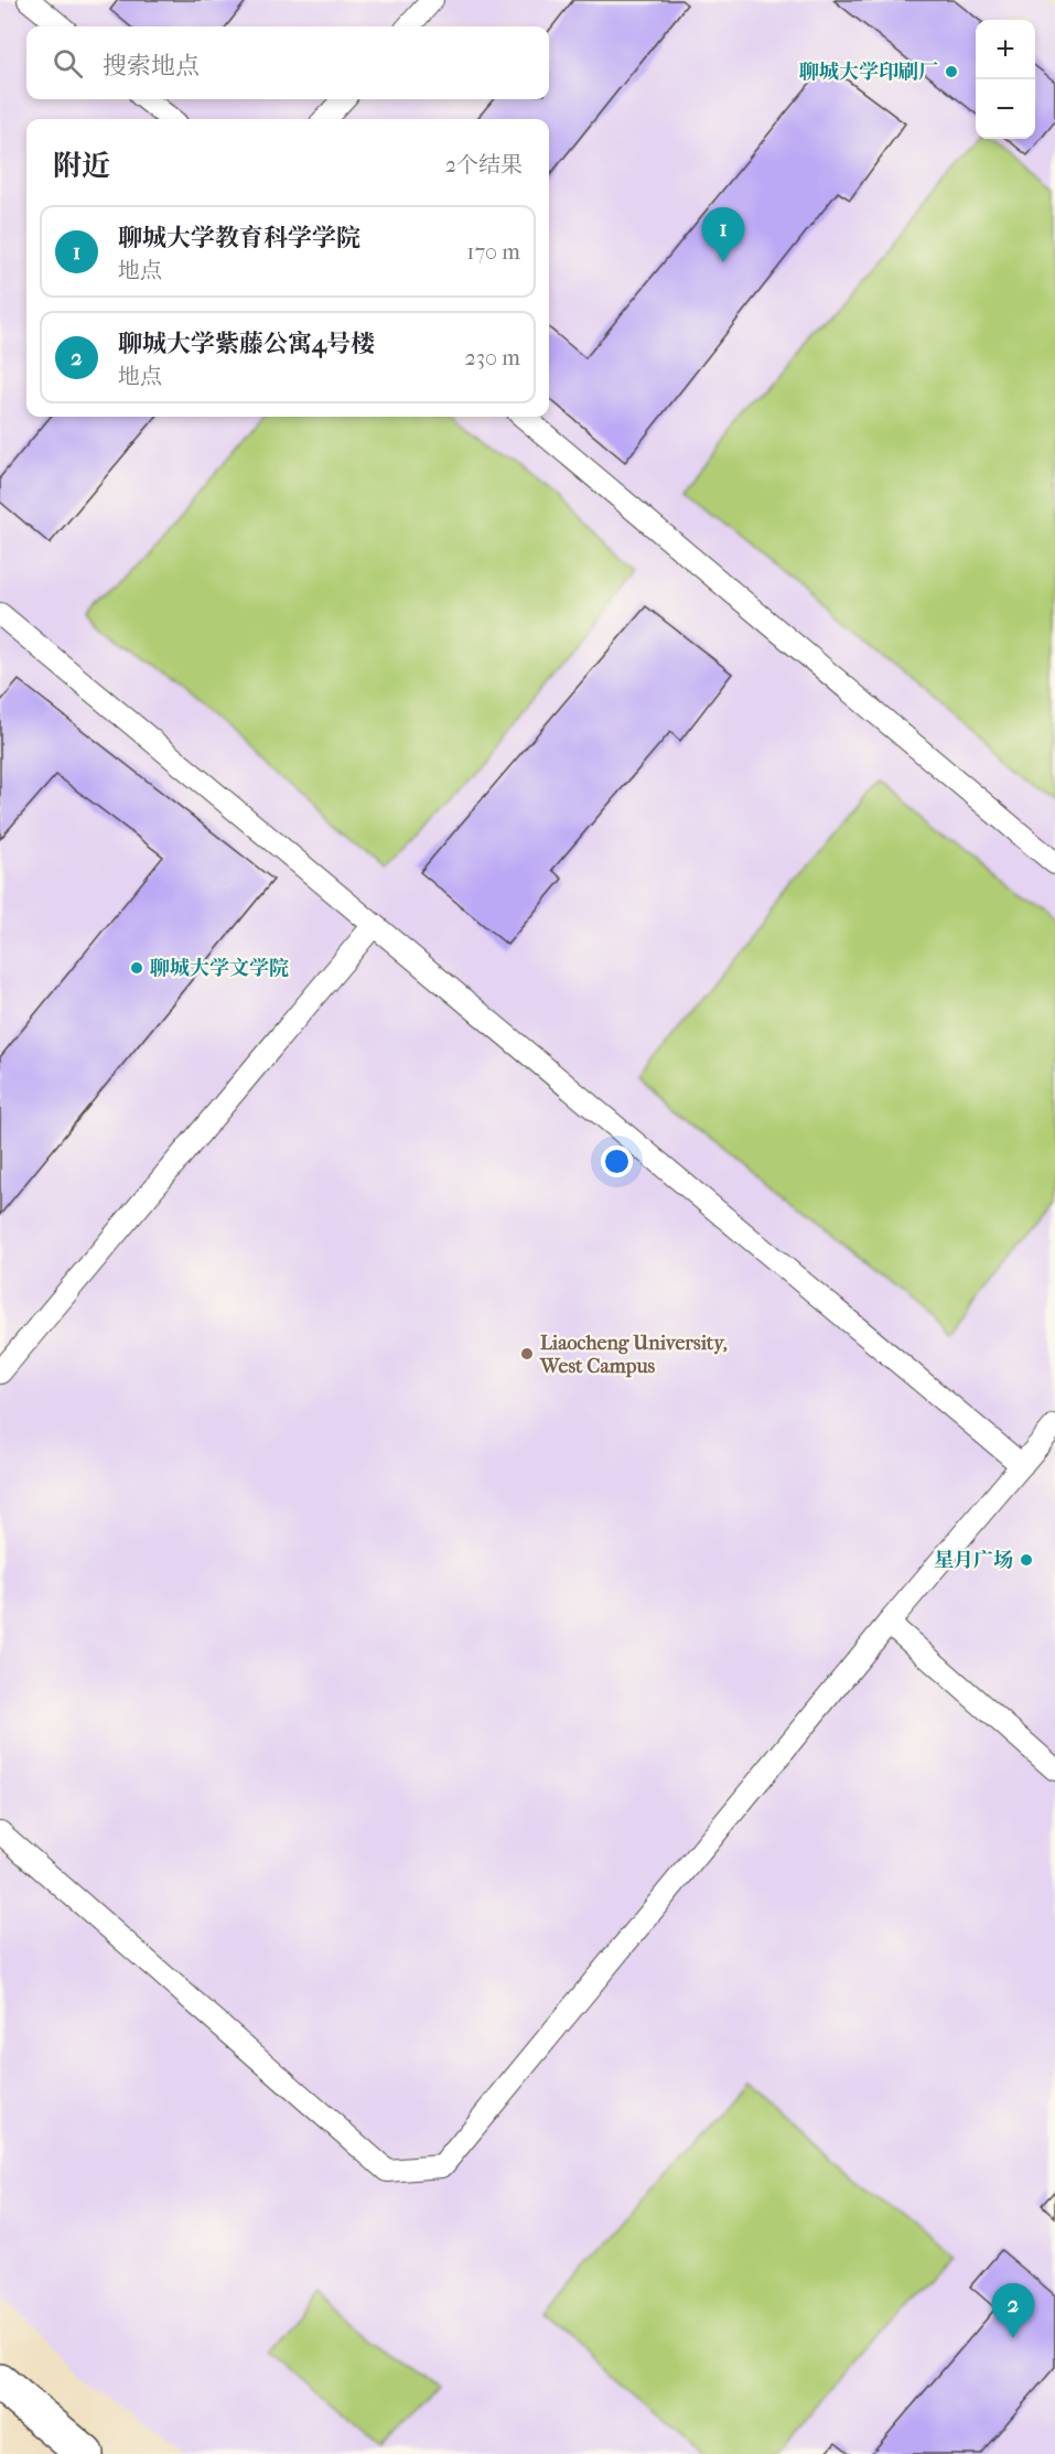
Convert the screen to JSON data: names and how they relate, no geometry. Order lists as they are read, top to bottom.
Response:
{
  "places": [
    "聊城大学印刷厂",
    "聊城大学文学院",
    "Liaocheng University, West Campus",
    "星月广场"
  ],
  "page": {
    "map_buttons": ["+", "−"],
    "search": "搜索地点",
    "heading": ["附近", "2个结果"],
    "list": [
      {
        "mark": "1",
        "name": "聊城大学教育科学学院",
        "note": "地点",
        "value": "170 m"
      },
      {
        "mark": "2",
        "name": "聊城大学紫藤公寓4号楼",
        "note": "地点",
        "value": "230 m"
      }
    ],
    "pins": ["1", "2"]
  }
}
